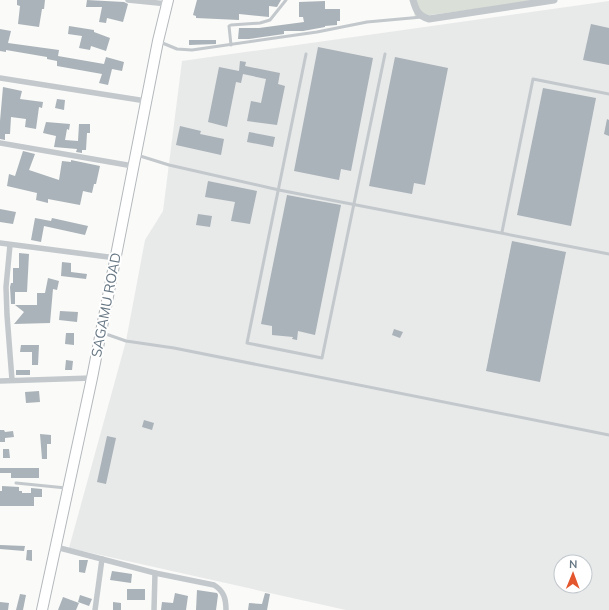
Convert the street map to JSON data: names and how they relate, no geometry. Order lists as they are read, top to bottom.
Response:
{
  "streets": {
    "highway": ["SAGAMU ROAD"]
  },
  "north": "top"
}
